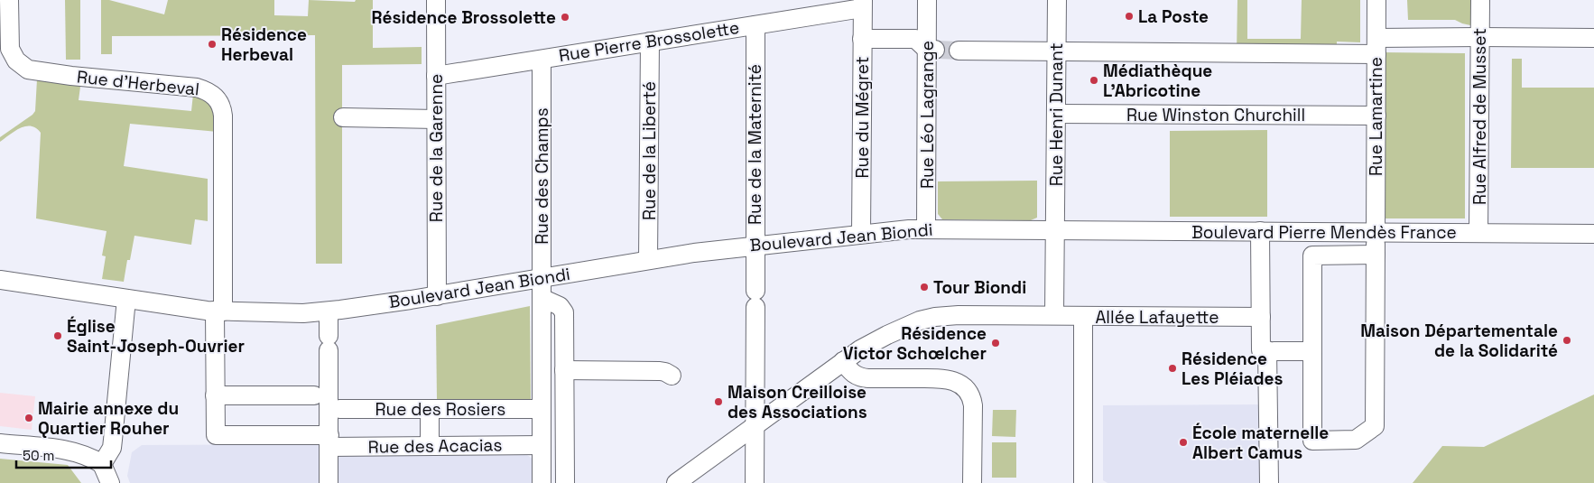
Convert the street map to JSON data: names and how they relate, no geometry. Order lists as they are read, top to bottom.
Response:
{
  "streets": {
    "street": [
      "Rue Pierre Brossolette",
      "Rue d'Herbeval",
      "Rue Léo Lagrange",
      "Rue Henri Dunant",
      "Rue Winston Churchill",
      "Rue Lamartine",
      "Rue Alfred de Musset",
      "Rue du Mégret",
      "Rue de la Maternité",
      "Rue de la Garenne",
      "Rue de la Liberté",
      "Rue des Champs",
      "Boulevard Pierre Mendès France",
      "Boulevard Jean Biondi",
      "Allée Lafayette",
      "Rue des Rosiers",
      "Rue des Acacias"
    ]
  },
  "crossings": [
    ["Rue Pierre Brossolette", "Rue du Mégret"],
    ["Rue Pierre Brossolette", "Rue de la Maternité"],
    ["Rue Pierre Brossolette", "Rue de la Garenne"],
    ["Rue Pierre Brossolette", "Rue de la Liberté"],
    ["Rue Pierre Brossolette", "Rue des Champs"],
    ["Rue d'Herbeval", "Boulevard Jean Biondi"],
    ["Rue d'Herbeval", "Rue des Acacias"],
    ["Rue Léo Lagrange", "Boulevard Jean Biondi"],
    ["Rue Henri Dunant", "Rue Winston Churchill"],
    ["Rue Henri Dunant", "Boulevard Pierre Mendès France"],
    ["Rue Henri Dunant", "Boulevard Jean Biondi"],
    ["Rue Henri Dunant", "Allée Lafayette"],
    ["Rue Winston Churchill", "Rue Lamartine"],
    ["Rue Lamartine", "Boulevard Pierre Mendès France"],
    ["Rue Alfred de Musset", "Boulevard Pierre Mendès France"],
    ["Rue du Mégret", "Boulevard Jean Biondi"],
    ["Rue de la Maternité", "Boulevard Jean Biondi"],
    ["Rue de la Maternité", "Allée Lafayette"],
    ["Rue de la Garenne", "Boulevard Jean Biondi"],
    ["Rue de la Liberté", "Boulevard Jean Biondi"],
    ["Rue des Champs", "Boulevard Jean Biondi"],
    ["Rue des Champs", "Rue des Rosiers"],
    ["Rue des Champs", "Rue des Acacias"],
    ["Boulevard Pierre Mendès France", "Boulevard Jean Biondi"],
    ["Boulevard Jean Biondi", "Rue des Acacias"]
  ],
  "places": [
    "La Poste",
    "Résidence Brossolette",
    "Résidence Herbeval",
    "Médiathèque L'Abricotine",
    "Tour Biondi",
    "Église Saint-Joseph-Ouvrier",
    "Maison Départementale de la Solidarité",
    "Résidence Victor Schœlcher",
    "Résidence Les Pléiades",
    "Maison Creilloise des Associations",
    "Mairie annexe du Quartier Rouher",
    "École maternelle Albert Camus"
  ],
  "scale_bar": "50 m"
}
